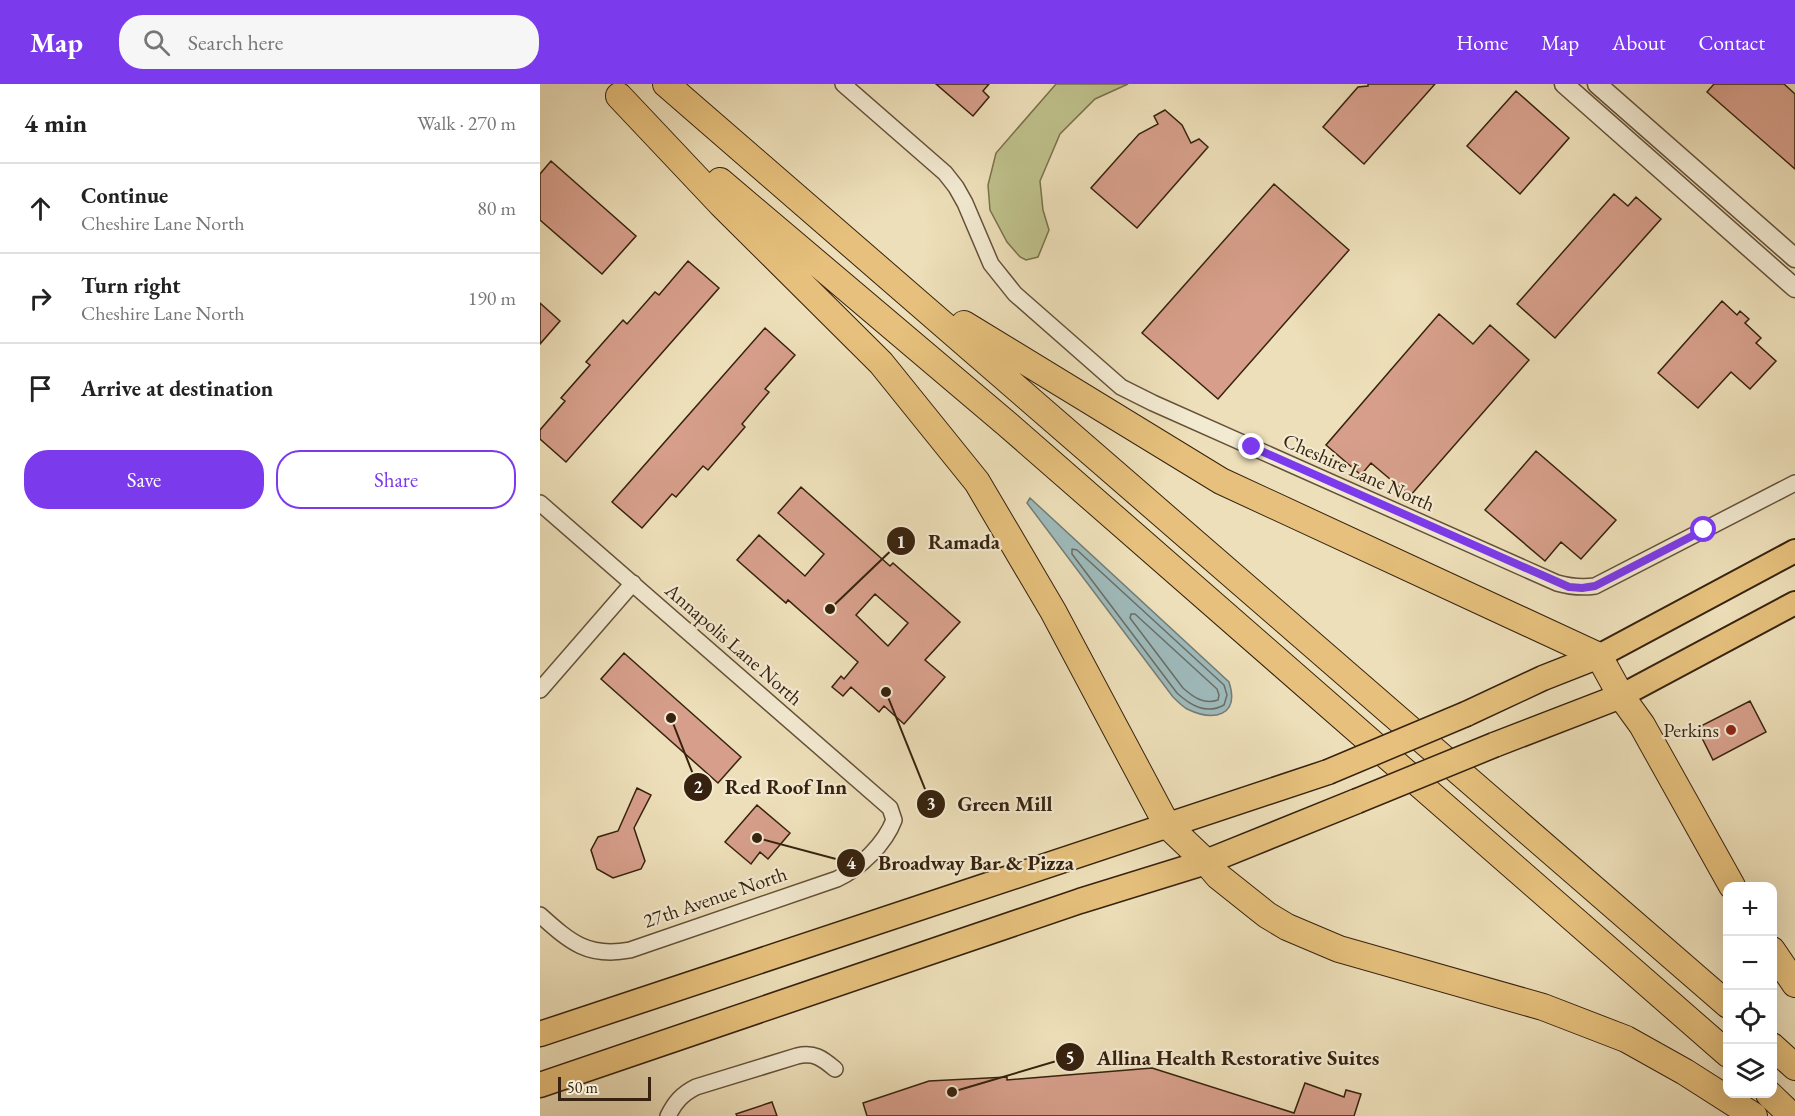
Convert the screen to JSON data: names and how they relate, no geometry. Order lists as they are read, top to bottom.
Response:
{
  "streets": {
    "street": ["Cheshire Lane North", "Annapolis Lane North", "27th Avenue North"]
  },
  "crossings": [
    ["Annapolis Lane North", "27th Avenue North"]
  ],
  "places": [
    "Ramada",
    "Green Mill",
    "Red Roof Inn",
    "Perkins",
    "Broadway Bar & Pizza",
    "Allina Health Restorative Suites"
  ],
  "scale_bar": "50 m",
  "page": {
    "header": "Map",
    "search": "Search here",
    "nav": [
      "Home",
      "Map",
      "About",
      "Contact"
    ],
    "heading": ["4 min", "Walk · 270 m"],
    "list": [
      ["Continue", "Cheshire Lane North", "80 m"],
      ["Turn right", "Cheshire Lane North", "190 m"],
      "Arrive at destination"
    ],
    "buttons": ["Save", "Share"],
    "map_buttons": ["+", "−"],
    "scale": "50 m"
  }
}
